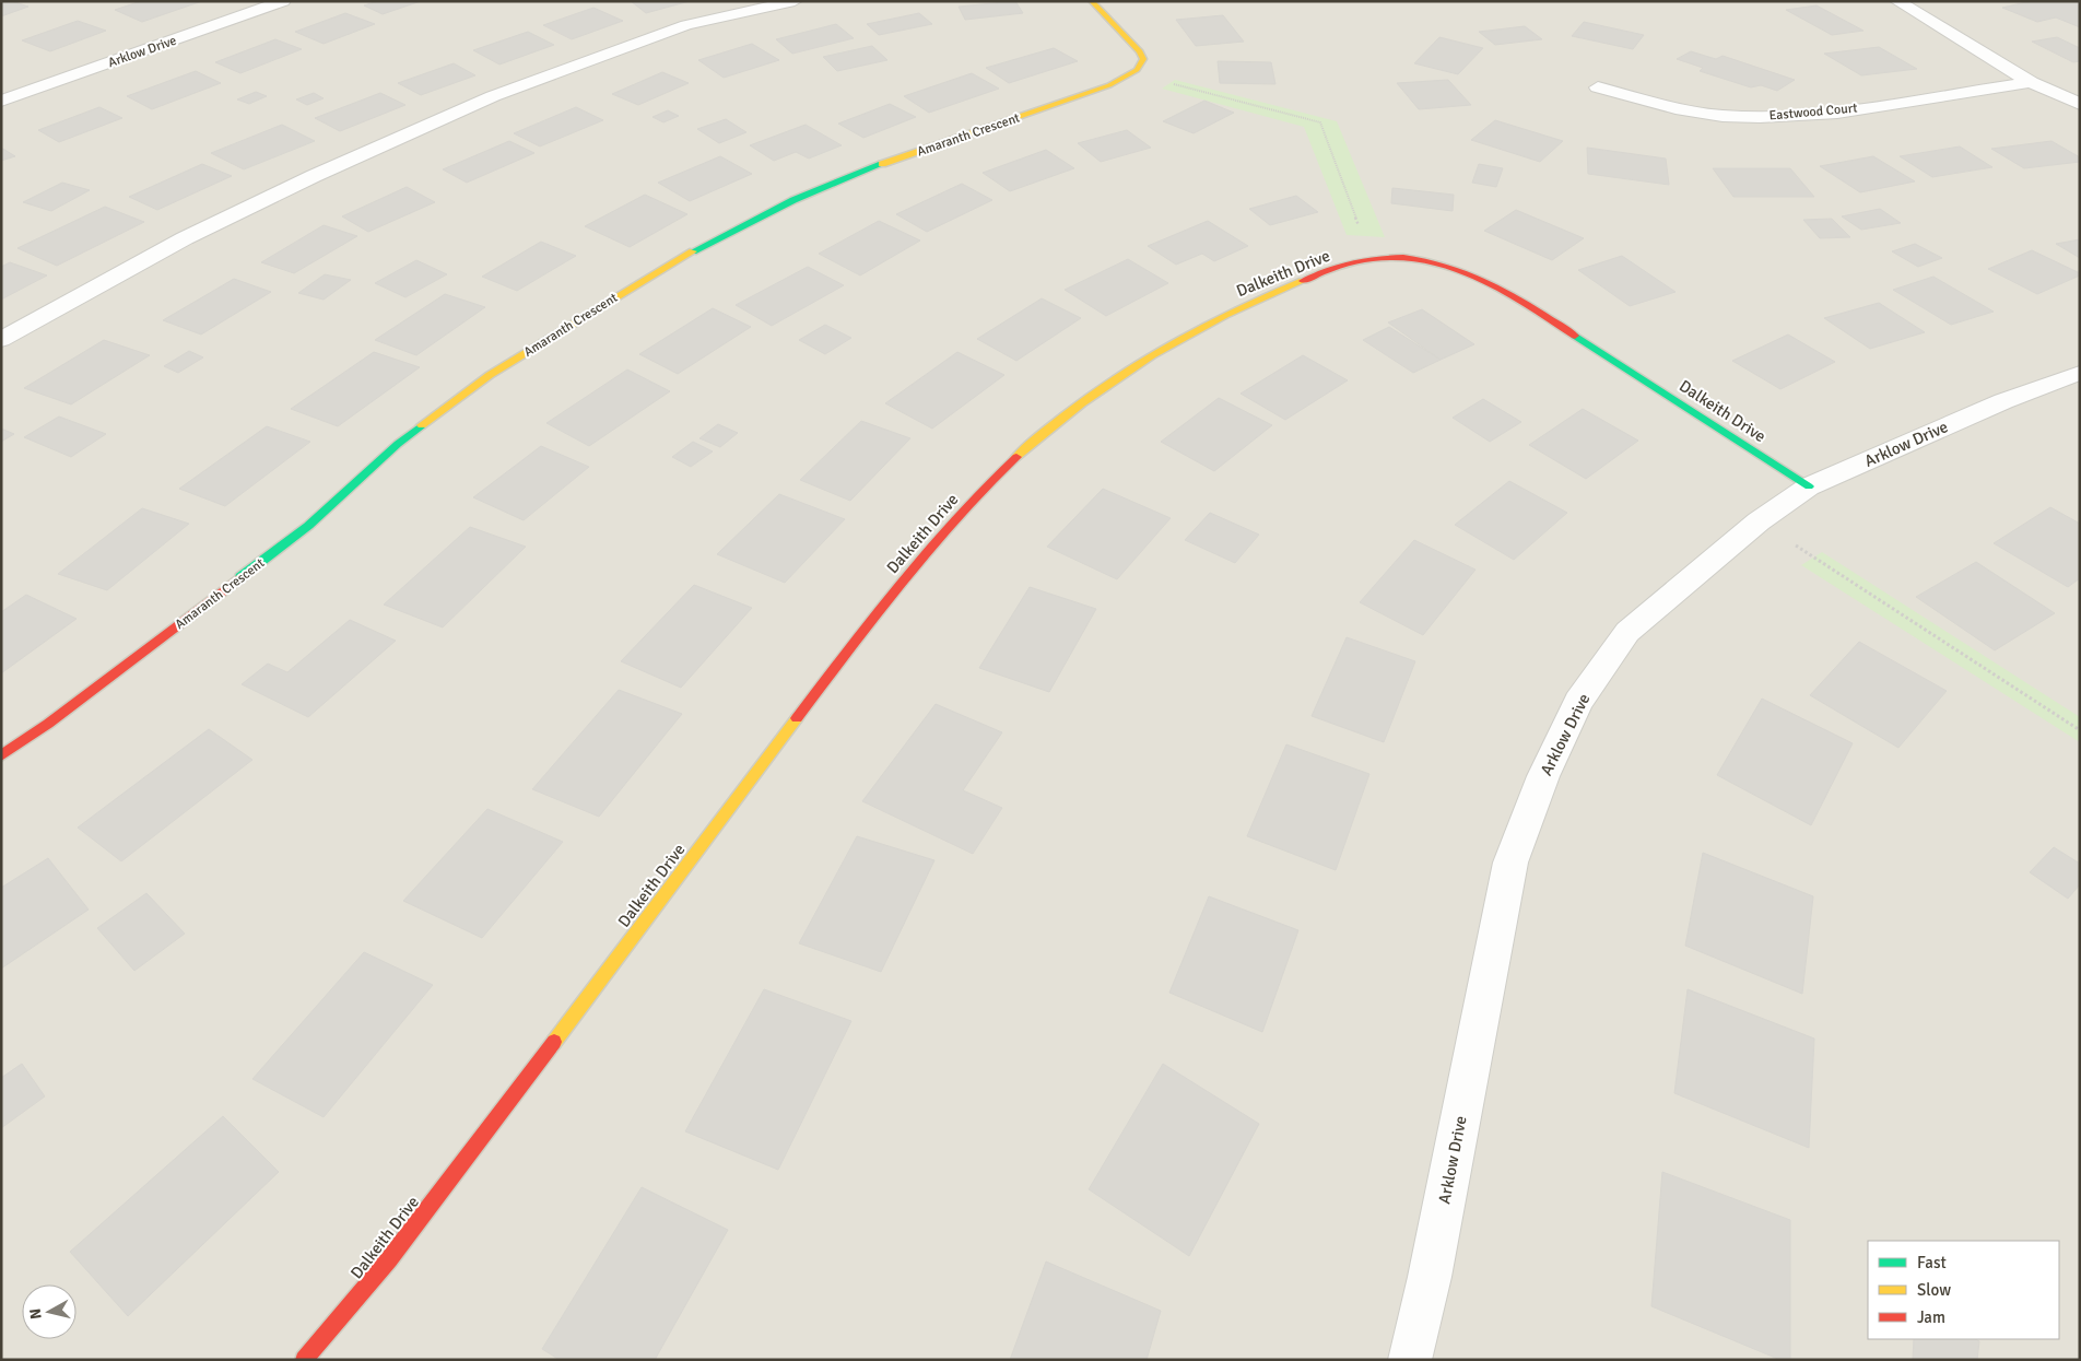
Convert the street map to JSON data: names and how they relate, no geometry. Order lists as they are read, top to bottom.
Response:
{
  "streets": {
    "street": [
      "Arklow Drive",
      "Eastwood Court",
      "Amaranth Crescent",
      "Dalkeith Drive"
    ]
  },
  "crossings": [
    ["Arklow Drive", "Dalkeith Drive"]
  ],
  "legend": ["Fast", "Slow", "Jam"],
  "north": "left"
}
